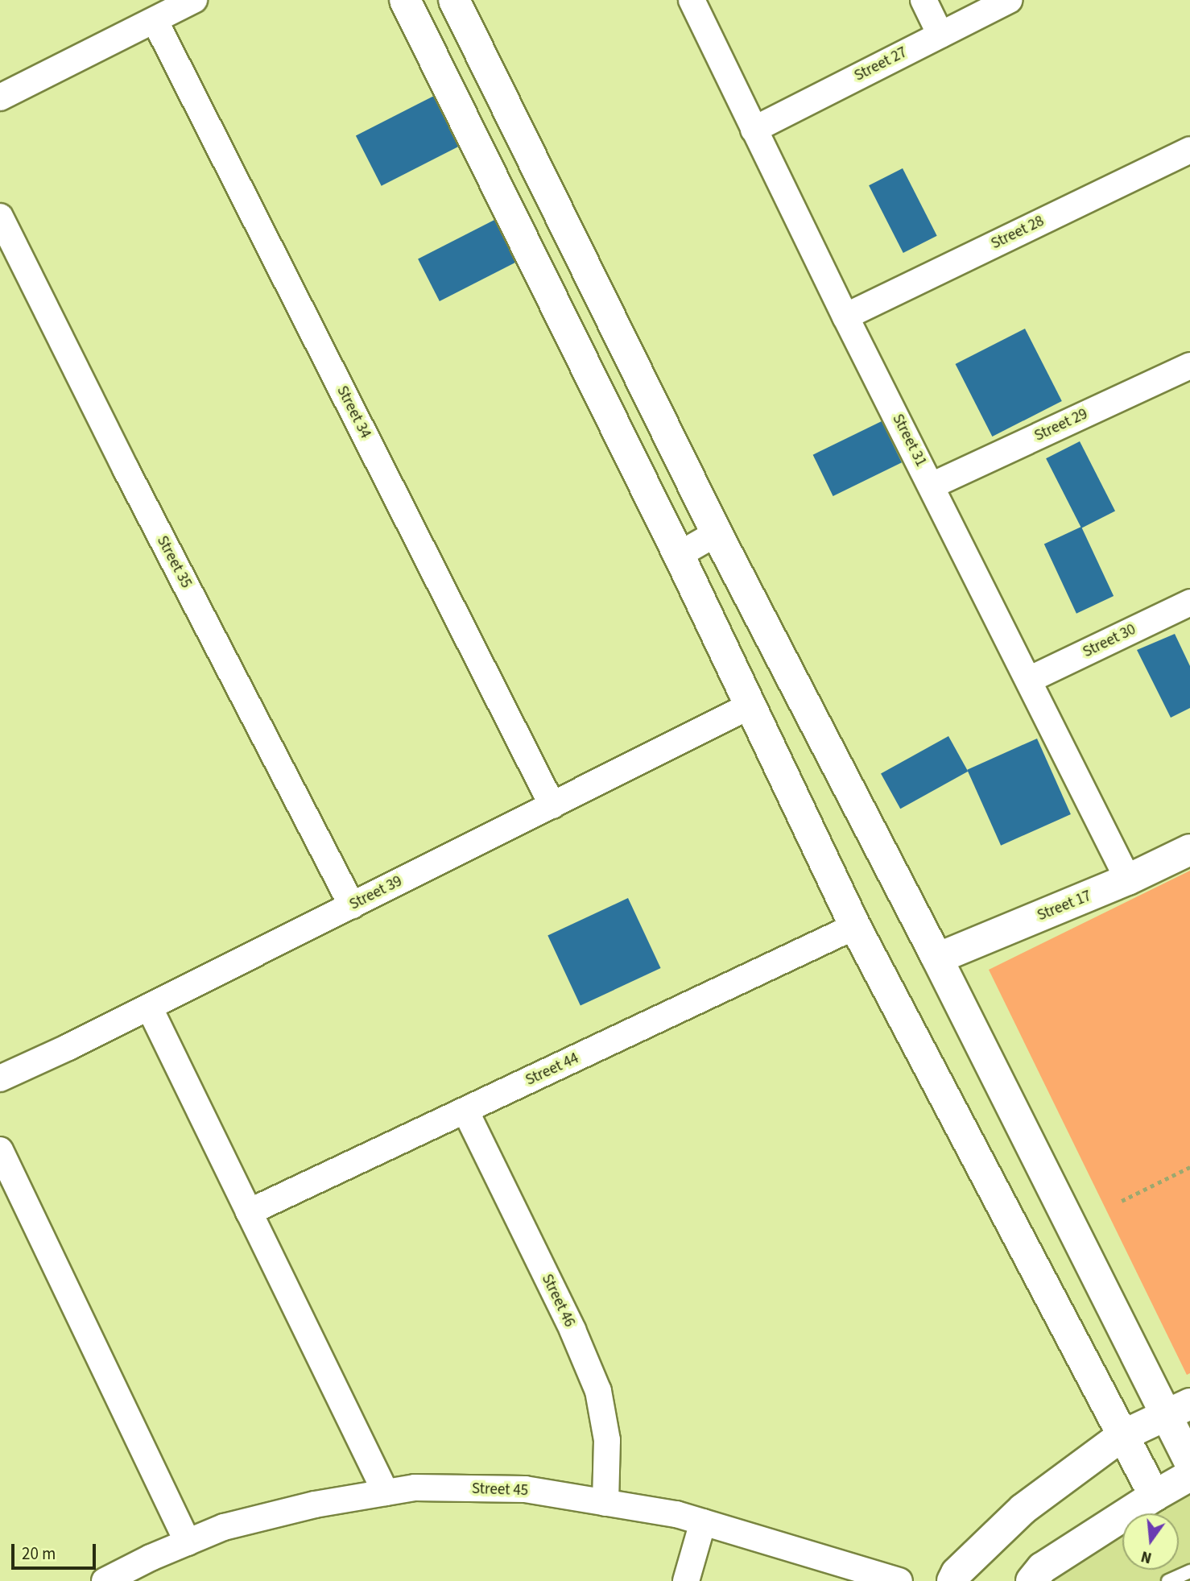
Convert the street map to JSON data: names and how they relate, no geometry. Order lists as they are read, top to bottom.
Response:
{
  "streets": {
    "street": [
      "Street 27",
      "Street 28",
      "Street 34",
      "Street 29",
      "Street 31",
      "Street 35",
      "Street 30",
      "Street 39",
      "Street 17",
      "Street 44",
      "Street 46",
      "Street 45"
    ]
  },
  "crossings": [
    ["Street 27", "Street 31"],
    ["Street 28", "Street 31"],
    ["Street 34", "Street 39"],
    ["Street 29", "Street 31"],
    ["Street 31", "Street 30"],
    ["Street 31", "Street 17"],
    ["Street 35", "Street 39"],
    ["Street 44", "Street 46"],
    ["Street 46", "Street 45"]
  ],
  "scale_bar": "20 m",
  "north": "bottom"
}
